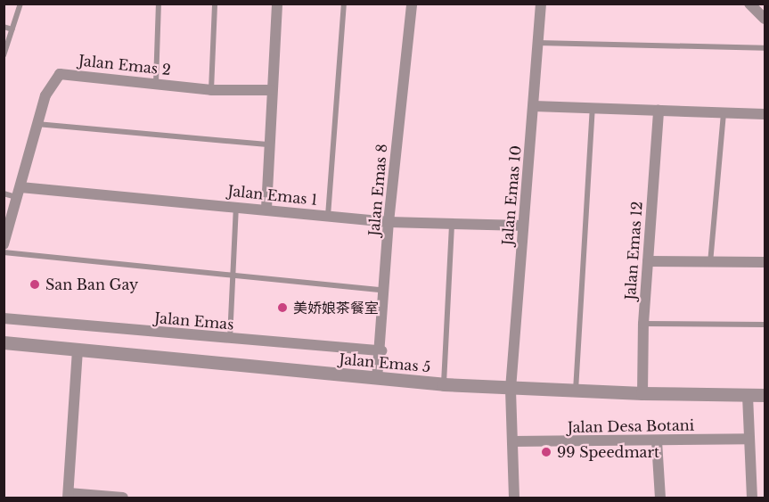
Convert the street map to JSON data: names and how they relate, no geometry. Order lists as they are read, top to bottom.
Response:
{
  "streets": {
    "street": [
      "Jalan Emas 2",
      "Jalan Emas 8",
      "Jalan Emas 1",
      "Jalan Emas 10",
      "Jalan Emas 12",
      "Jalan Emas",
      "Jalan Emas 5",
      "Jalan Desa Botani"
    ]
  },
  "crossings": [
    ["Jalan Emas 2", "Jalan Emas 1"],
    ["Jalan Emas 8", "Jalan Emas 1"],
    ["Jalan Emas 8", "Jalan Emas"],
    ["Jalan Emas 8", "Jalan Emas 5"],
    ["Jalan Emas 1", "Jalan Emas 10"],
    ["Jalan Emas 10", "Jalan Emas 5"],
    ["Jalan Emas 10", "Jalan Desa Botani"],
    ["Jalan Emas 12", "Jalan Emas 5"]
  ],
  "places": ["San Ban Gay", "美娇娘茶餐室", "99 Speedmart"]
}
